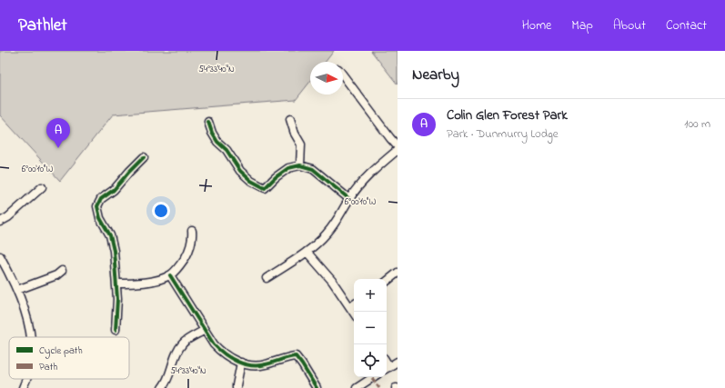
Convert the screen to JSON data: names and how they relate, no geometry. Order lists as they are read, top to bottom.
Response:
{
  "legend": ["Cycle path", "Path"],
  "north": "right",
  "page": {
    "header": "Pathlet",
    "nav": [
      "Home",
      "Map",
      "About",
      "Contact"
    ],
    "heading": "Nearby",
    "list": [
      {
        "mark": "A",
        "name": "Colin Glen Forest Park",
        "note": "Park · Dunmurry Lodge",
        "value": "100 m"
      }
    ],
    "pins": "A",
    "map_buttons": ["+", "−"]
  },
  "coordinates": ["54°33'40\"N", "6°00'10\"W"]
}
